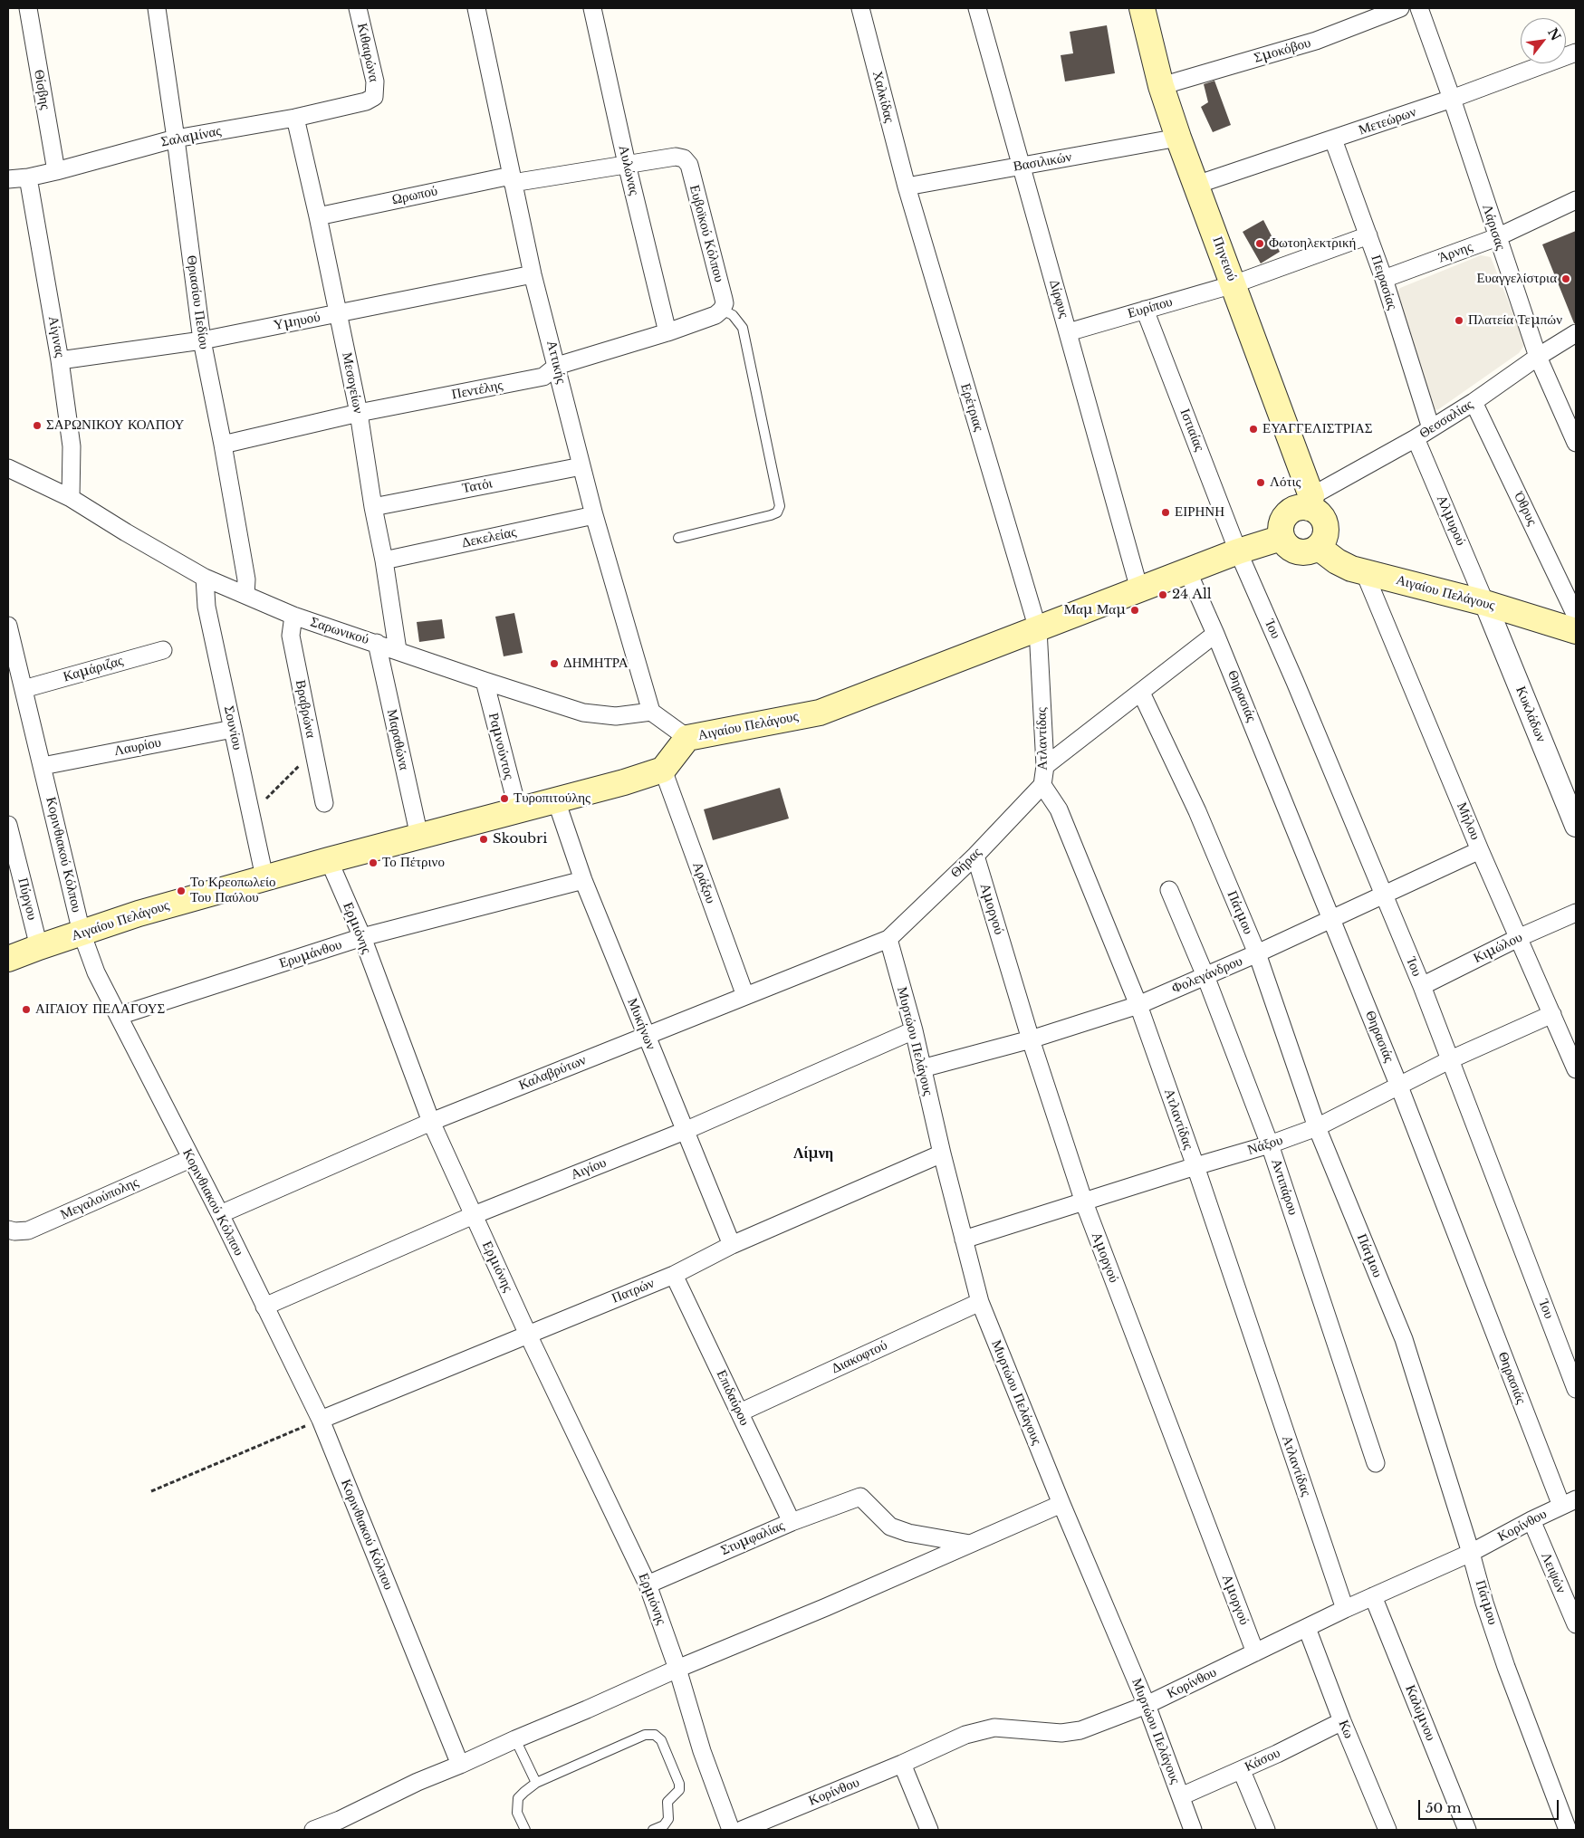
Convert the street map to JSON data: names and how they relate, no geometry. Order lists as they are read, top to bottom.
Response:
{
  "streets": {
    "main road": ["Πηνειού", "Αιγαίου Πελάγους"],
    "street": [
      "Σμοκόβου",
      "Κιθαιρώνα",
      "Θίσβης",
      "Χαλκίδας",
      "Μετεώρων",
      "Σαλαμίνας",
      "Βασιλικών",
      "Αυλώνας",
      "Ωρωπού",
      "Λάρισας",
      "Ευβοϊκού Κόλπου",
      "Άρνης",
      "Πειρασίας",
      "Δίρφυς",
      "Θριασίου Πεδίου",
      "Ευρίπου",
      "Υμηυού",
      "Αίγινας",
      "Αττικής",
      "Μεσογείων",
      "Πεντέλης",
      "Ερέτριας",
      "Θεσσαλίας",
      "Ιστιαίας",
      "Τατόι",
      "Όθρυς",
      "Αλμυρού",
      "Δεκελείας",
      "Ίου",
      "Σαρωνικού",
      "Καμάριζας",
      "Θηρασιάς",
      "Βραβρώνα",
      "Κυκλάδων",
      "Σουνίου",
      "Ατλαντίδας",
      "Μαραθώνα",
      "Ραμνούντος",
      "Λαυρίου",
      "Μήλου",
      "Κορινθιακού Κόλπου",
      "Θήρας",
      "Αράξου",
      "Πύργου",
      "Αμοργού",
      "Πάτμου",
      "Ερμιόνης",
      "Κιμώλου",
      "Ερυμάνθου",
      "Φολεγάνδρου",
      "Μυκήνων",
      "Μυρτώου Πελάγους",
      "Καλαβρύτων",
      "Νάξου",
      "Αιγίου",
      "Αντιπάρου",
      "Μεγαλούπολης",
      "Πατρών",
      "Διακοφτού",
      "Επιδαύρου",
      "Κορίνθου",
      "Στυμφαλίας",
      "Λειψών",
      "Καλύμνου",
      "Κω",
      "Κάσου"
    ]
  },
  "crossings": [
    ["Σμοκόβου", "Πηνειού"],
    ["Κιθαιρώνα", "Σαλαμίνας"],
    ["Θίσβης", "Σαλαμίνας"],
    ["Χαλκίδας", "Βασιλικών"],
    ["Χαλκίδας", "Ερέτριας"],
    ["Μετεώρων", "Λάρισας"],
    ["Μετεώρων", "Πηνειού"],
    ["Μετεώρων", "Πειρασίας"],
    ["Σαλαμίνας", "Θριασίου Πεδίου"],
    ["Σαλαμίνας", "Αίγινας"],
    ["Σαλαμίνας", "Μεσογείων"],
    ["Βασιλικών", "Πηνειού"],
    ["Βασιλικών", "Δίρφυς"],
    ["Βασιλικών", "Ερέτριας"],
    ["Αυλώνας", "Ωρωπού"],
    ["Αυλώνας", "Πεντέλης"],
    ["Ωρωπού", "Ευβοϊκού Κόλπου"],
    ["Ωρωπού", "Αττικής"],
    ["Ωρωπού", "Μεσογείων"],
    ["Λάρισας", "Άρνης"],
    ["Λάρισας", "Θεσσαλίας"],
    ["Ευβοϊκού Κόλπου", "Πεντέλης"],
    ["Άρνης", "Πειρασίας"],
    ["Πηνειού", "Ευρίπου"],
    ["Πηνειού", "Θεσσαλίας"],
    ["Πηνειού", "Αιγαίου Πελάγους"],
    ["Πειρασίας", "Ευρίπου"],
    ["Πειρασίας", "Θεσσαλίας"],
    ["Δίρφυς", "Ευρίπου"],
    ["Δίρφυς", "Αιγαίου Πελάγους"],
    ["Θριασίου Πεδίου", "Υμηυού"],
    ["Θριασίου Πεδίου", "Πεντέλης"],
    ["Θριασίου Πεδίου", "Σαρωνικού"],
    ["Ευρίπου", "Ιστιαίας"],
    ["Υμηυού", "Αίγινας"],
    ["Υμηυού", "Αττικής"],
    ["Υμηυού", "Μεσογείων"],
    ["Αίγινας", "Σαρωνικού"],
    ["Αττικής", "Πεντέλης"],
    ["Αττικής", "Τατόι"],
    ["Αττικής", "Δεκελείας"],
    ["Αττικής", "Σαρωνικού"],
    ["Μεσογείων", "Πεντέλης"],
    ["Μεσογείων", "Τατόι"],
    ["Μεσογείων", "Δεκελείας"],
    ["Μεσογείων", "Σαρωνικού"],
    ["Ερέτριας", "Αιγαίου Πελάγους"],
    ["Ερέτριας", "Ατλαντίδας"],
    ["Θεσσαλίας", "Όθρυς"],
    ["Θεσσαλίας", "Αλμυρού"],
    ["Θεσσαλίας", "Αιγαίου Πελάγους"],
    ["Ιστιαίας", "Αιγαίου Πελάγους"],
    ["Ιστιαίας", "Ίου"],
    ["Αλμυρού", "Αιγαίου Πελάγους"],
    ["Αλμυρού", "Κυκλάδων"],
    ["Αιγαίου Πελάγους", "Ίου"],
    ["Αιγαίου Πελάγους", "Θηρασιάς"],
    ["Αιγαίου Πελάγους", "Κυκλάδων"],
    ["Αιγαίου Πελάγους", "Σουνίου"],
    ["Αιγαίου Πελάγους", "Ατλαντίδας"],
    ["Αιγαίου Πελάγους", "Μαραθώνα"],
    ["Αιγαίου Πελάγους", "Ραμνούντος"],
    ["Αιγαίου Πελάγους", "Μήλου"],
    ["Αιγαίου Πελάγους", "Κορινθιακού Κόλπου"],
    ["Αιγαίου Πελάγους", "Αράξου"],
    ["Αιγαίου Πελάγους", "Πύργου"],
    ["Αιγαίου Πελάγους", "Ερμιόνης"],
    ["Αιγαίου Πελάγους", "Μυκήνων"],
    ["Ίου", "Κιμώλου"],
    ["Ίου", "Φολεγάνδρου"],
    ["Ίου", "Νάξου"],
    ["Σαρωνικού", "Βραβρώνα"],
    ["Σαρωνικού", "Σουνίου"],
    ["Σαρωνικού", "Μαραθώνα"],
    ["Σαρωνικού", "Ραμνούντος"],
    ["Καμάριζας", "Κορινθιακού Κόλπου"],
    ["Θηρασιάς", "Φολεγάνδρου"],
    ["Θηρασιάς", "Νάξου"],
    ["Θηρασιάς", "Κορίνθου"],
    ["Σουνίου", "Λαυρίου"],
    ["Ατλαντίδας", "Θήρας"],
    ["Ατλαντίδας", "Φολεγάνδρου"],
    ["Ατλαντίδας", "Νάξου"],
    ["Ατλαντίδας", "Κορίνθου"],
    ["Λαυρίου", "Κορινθιακού Κόλπου"],
    ["Μήλου", "Κιμώλου"],
    ["Μήλου", "Φολεγάνδρου"],
    ["Μήλου", "Νάξου"],
    ["Κορινθιακού Κόλπου", "Ερυμάνθου"],
    ["Κορινθιακού Κόλπου", "Καλαβρύτων"],
    ["Κορινθιακού Κόλπου", "Αιγίου"],
    ["Κορινθιακού Κόλπου", "Μεγαλούπολης"],
    ["Κορινθιακού Κόλπου", "Πατρών"],
    ["Θήρας", "Αμοργού"],
    ["Θήρας", "Μυρτώου Πελάγους"],
    ["Θήρας", "Καλαβρύτων"],
    ["Αράξου", "Καλαβρύτων"],
    ["Αμοργού", "Φολεγάνδρου"],
    ["Αμοργού", "Νάξου"],
    ["Αμοργού", "Κορίνθου"],
    ["Πάτμου", "Φολεγάνδρου"],
    ["Πάτμου", "Νάξου"],
    ["Πάτμου", "Κορίνθου"],
    ["Ερμιόνης", "Ερυμάνθου"],
    ["Ερμιόνης", "Καλαβρύτων"],
    ["Ερμιόνης", "Αιγίου"],
    ["Ερμιόνης", "Πατρών"],
    ["Ερμιόνης", "Στυμφαλίας"],
    ["Ερυμάνθου", "Μυκήνων"],
    ["Φολεγάνδρου", "Μυρτώου Πελάγους"],
    ["Φολεγάνδρου", "Αντιπάρου"],
    ["Μυκήνων", "Καλαβρύτων"],
    ["Μυκήνων", "Αιγίου"],
    ["Μυκήνων", "Πατρών"],
    ["Μυρτώου Πελάγους", "Καλαβρύτων"],
    ["Μυρτώου Πελάγους", "Νάξου"],
    ["Μυρτώου Πελάγους", "Αιγίου"],
    ["Μυρτώου Πελάγους", "Πατρών"],
    ["Μυρτώου Πελάγους", "Διακοφτού"],
    ["Μυρτώου Πελάγους", "Κορίνθου"],
    ["Μυρτώου Πελάγους", "Κάσου"],
    ["Νάξου", "Αντιπάρου"],
    ["Πατρών", "Επιδαύρου"],
    ["Διακοφτού", "Επιδαύρου"],
    ["Επιδαύρου", "Στυμφαλίας"],
    ["Κορίνθου", "Λειψών"],
    ["Κορίνθου", "Καλύμνου"],
    ["Κορίνθου", "Κω"],
    ["Κω", "Κάσου"]
  ],
  "districts": ["Λίμνη"],
  "places": [
    "Φωτοηλεκτρική",
    "Ευαγγελίστρια",
    "Πλατεία Τεμπών",
    "ΣΑΡΩΝΙΚΟΥ ΚΟΛΠΟΥ",
    "ΕΥΑΓΓΕΛΙΣΤΡΙΑΣ",
    "Λότις",
    "ΕΙΡΗΝΗ",
    "24 All",
    "Μαμ Μαμ",
    "ΔΗΜΗΤΡΑ",
    "Τυροπιτούλης",
    "Skoubri",
    "Το Πέτρινο",
    "Το Κρεοπωλείο Του Παύλου",
    "ΑΙΓΑΙΟΥ ΠΕΛΑΓΟΥΣ"
  ],
  "scale_bar": "50 m",
  "north": "top right"
}
